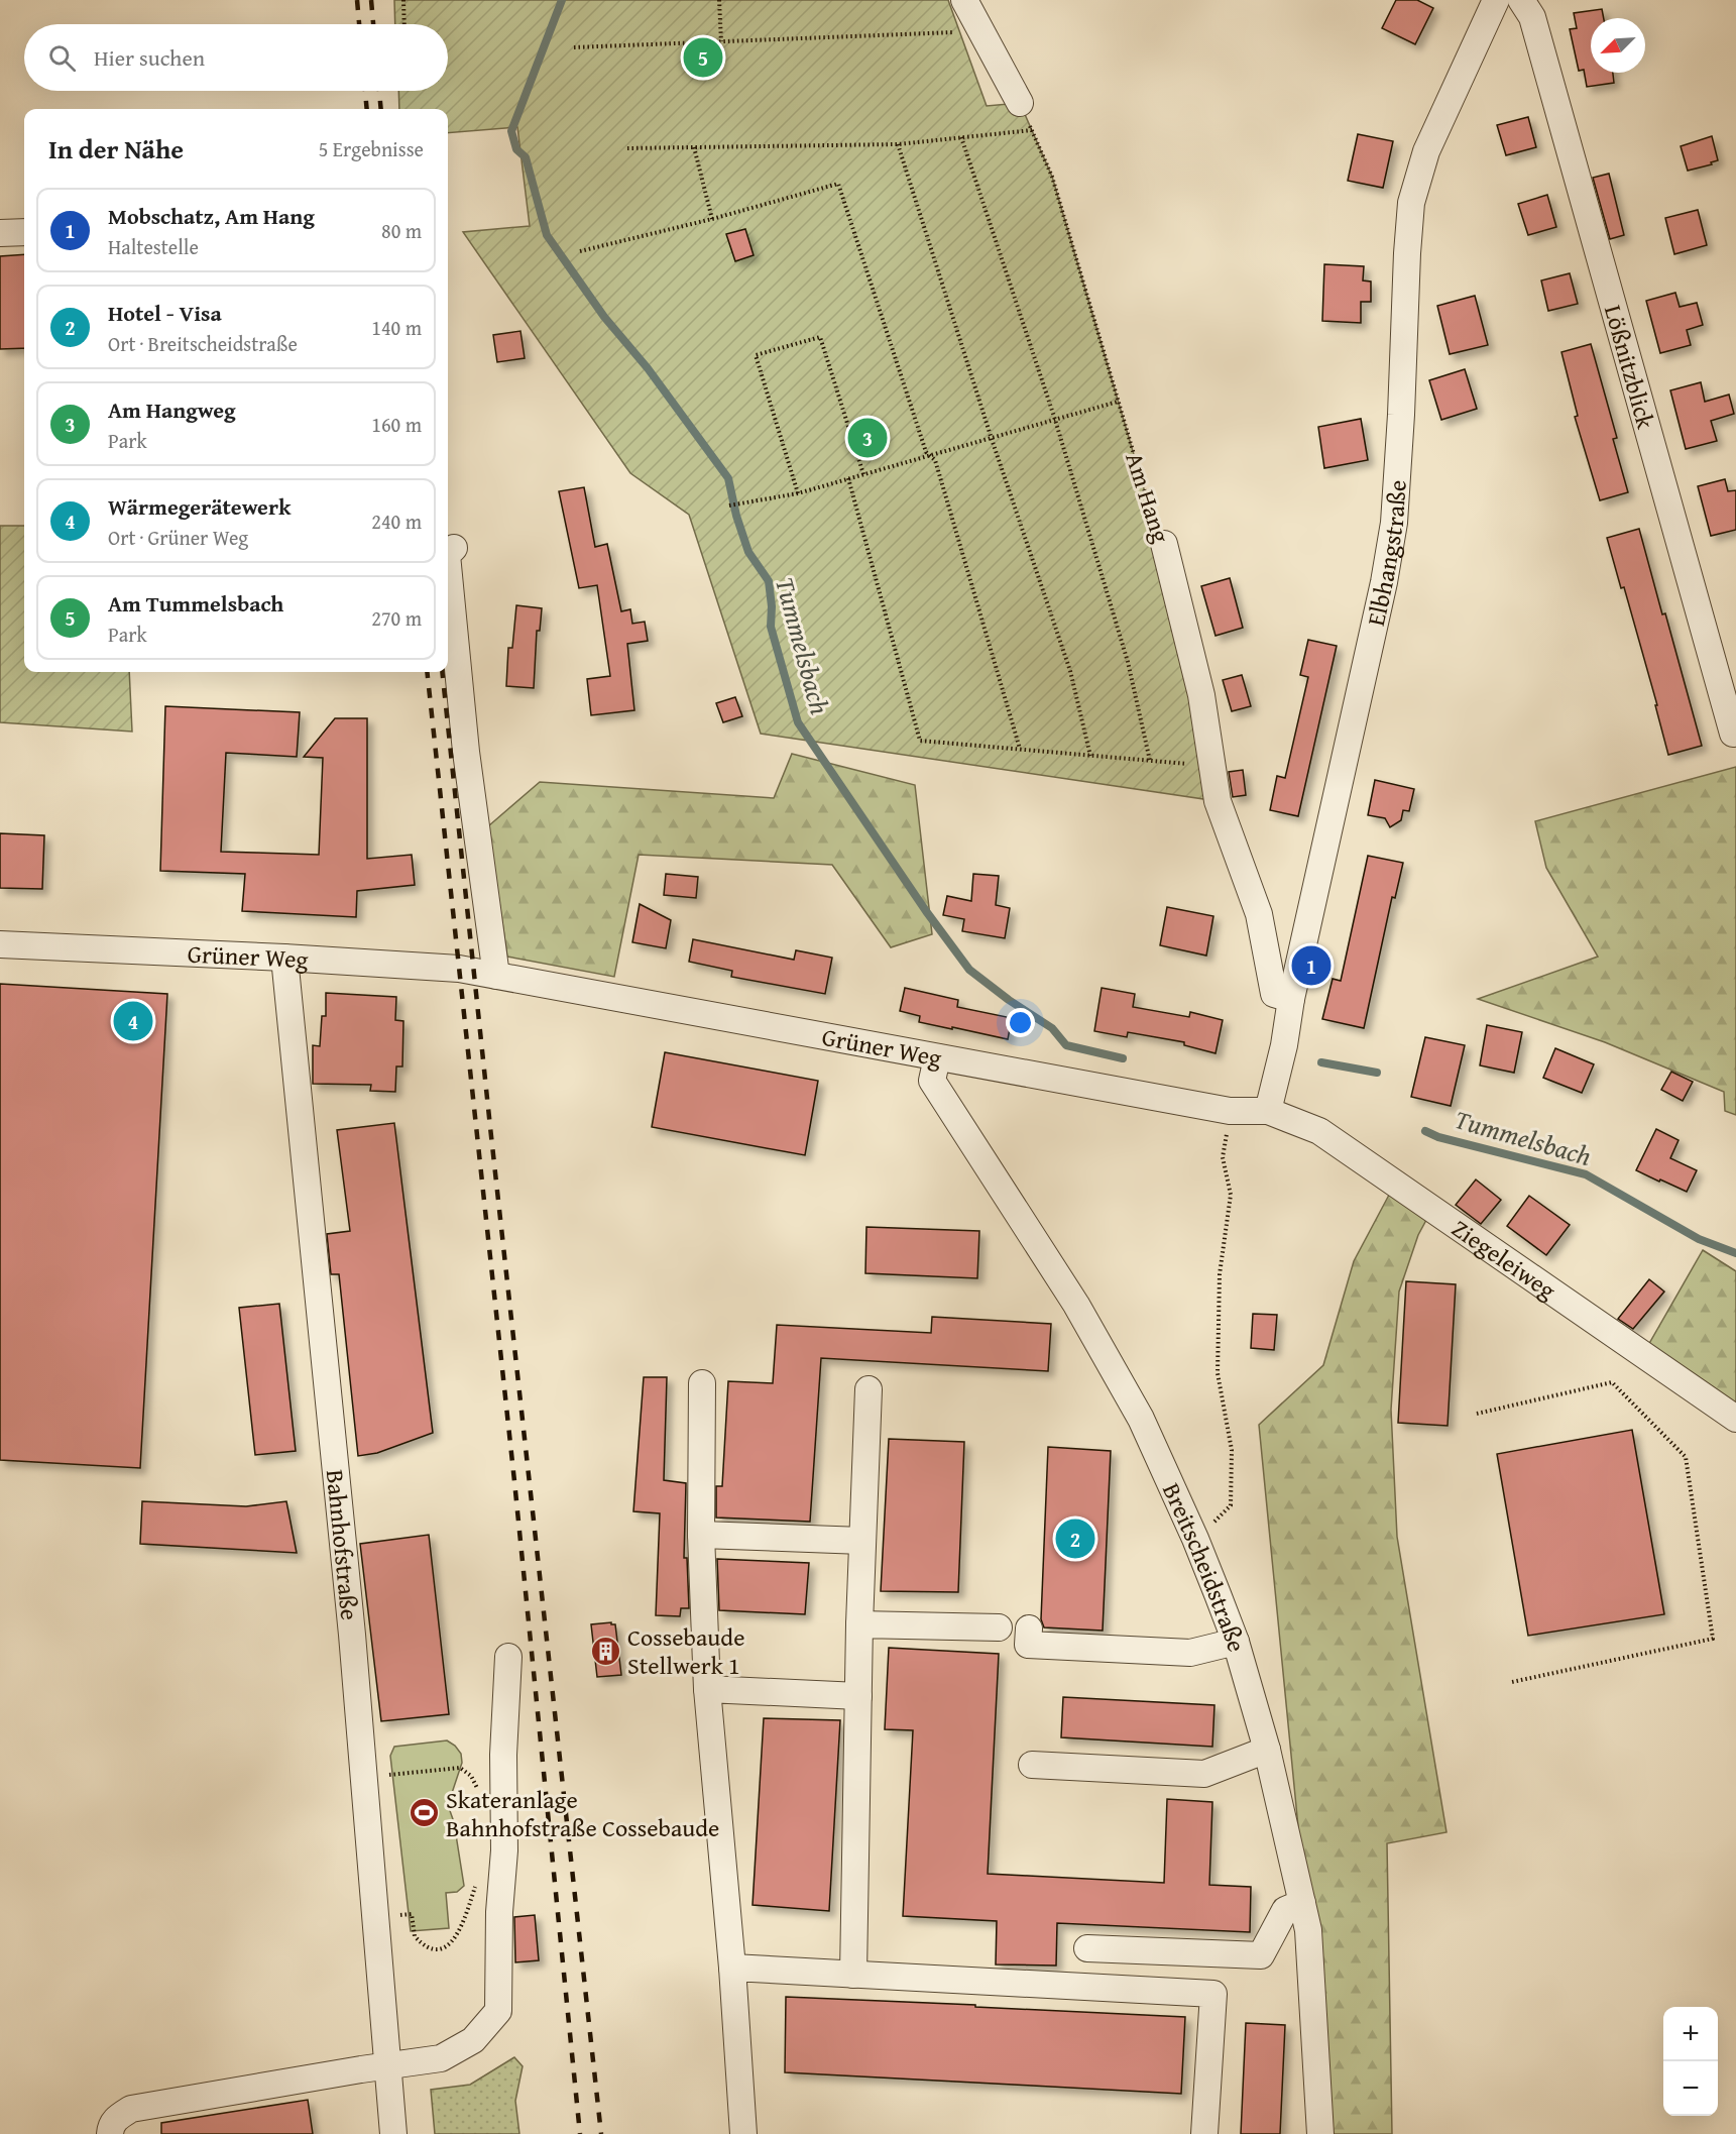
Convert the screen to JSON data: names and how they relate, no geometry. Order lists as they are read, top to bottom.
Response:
{
  "streets": {
    "street": [
      "Lößnitzblick",
      "Am Hang",
      "Elbhangstraße",
      "Grüner Weg",
      "Ziegeleiweg",
      "Bahnhofstraße",
      "Breitscheidstraße"
    ]
  },
  "crossings": [
    ["Am Hang", "Elbhangstraße"],
    ["Elbhangstraße", "Grüner Weg"],
    ["Elbhangstraße", "Ziegeleiweg"],
    ["Grüner Weg", "Ziegeleiweg"],
    ["Grüner Weg", "Bahnhofstraße"],
    ["Grüner Weg", "Breitscheidstraße"]
  ],
  "water": ["Tummelsbach"],
  "places": {
    "building": ["Cossebaude Stellwerk 1"],
    "sports": ["Skateranlage Bahnhofstraße Cossebaude"]
  },
  "north": "bottom left",
  "page": {
    "search": "Hier suchen",
    "pins": [
      "5",
      "3",
      "1",
      "4",
      "2"
    ],
    "heading": ["In der Nähe", "5 Ergebnisse"],
    "list": [
      {
        "mark": "1",
        "name": "Mobschatz, Am Hang",
        "note": "Haltestelle",
        "value": "80 m"
      },
      {
        "mark": "2",
        "name": "Hotel - Visa",
        "note": "Ort · Breitscheidstraße",
        "value": "140 m"
      },
      {
        "mark": "3",
        "name": "Am Hangweg",
        "note": "Park",
        "value": "160 m"
      },
      {
        "mark": "4",
        "name": "Wärmegerätewerk",
        "note": "Ort · Grüner Weg",
        "value": "240 m"
      },
      {
        "mark": "5",
        "name": "Am Tummelsbach",
        "note": "Park",
        "value": "270 m"
      }
    ],
    "map_buttons": ["+", "−"]
  }
}
